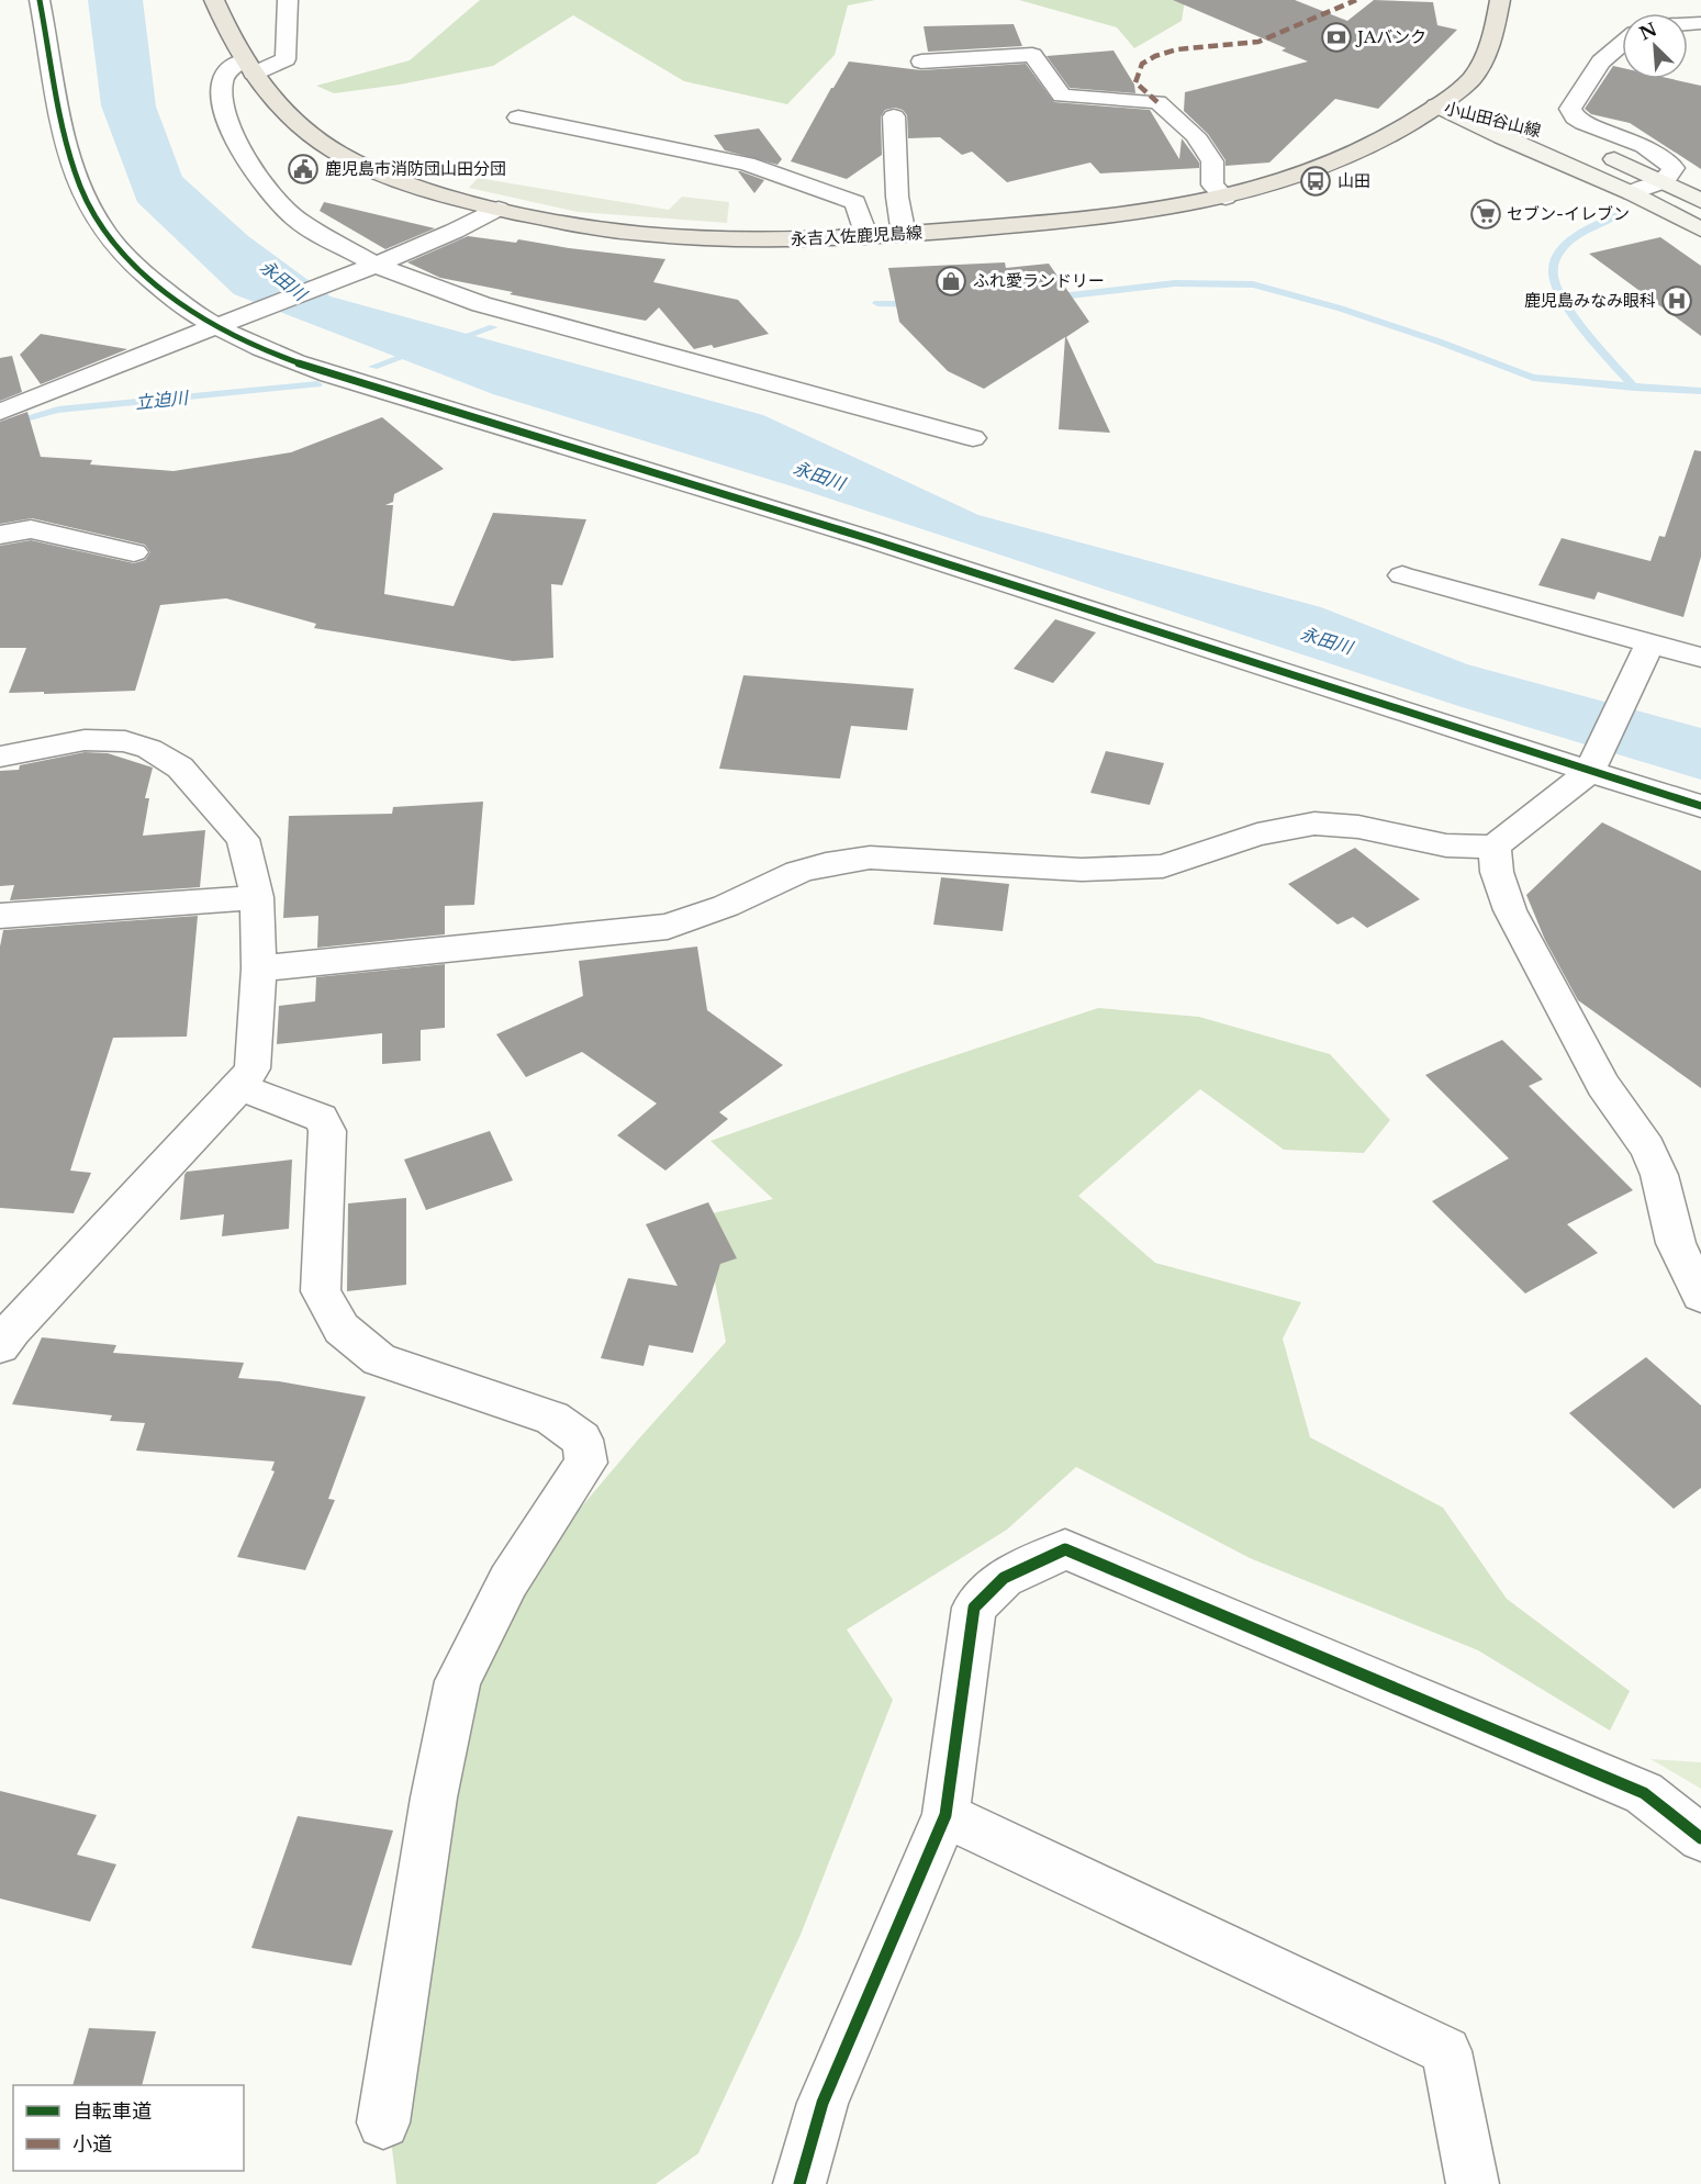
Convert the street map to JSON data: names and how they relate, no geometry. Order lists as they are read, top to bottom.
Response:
{
  "streets": {
    "main road": ["小山田谷山線", "永吉入佐鹿児島線"]
  },
  "crossings": [
    ["小山田谷山線", "永吉入佐鹿児島線"]
  ],
  "water": ["永田川", "立迫川"],
  "places": {
    "bank": ["JAバンク"],
    "public building": ["鹿児島市消防団山田分団"],
    "bus stop": ["山田"],
    "supermarket": ["セブン-イレブン"],
    "shop": ["ふれ愛ランドリー"],
    "hospital": ["鹿児島みなみ眼科"]
  },
  "legend": ["自転車道", "小道"],
  "north": "top left"
}
